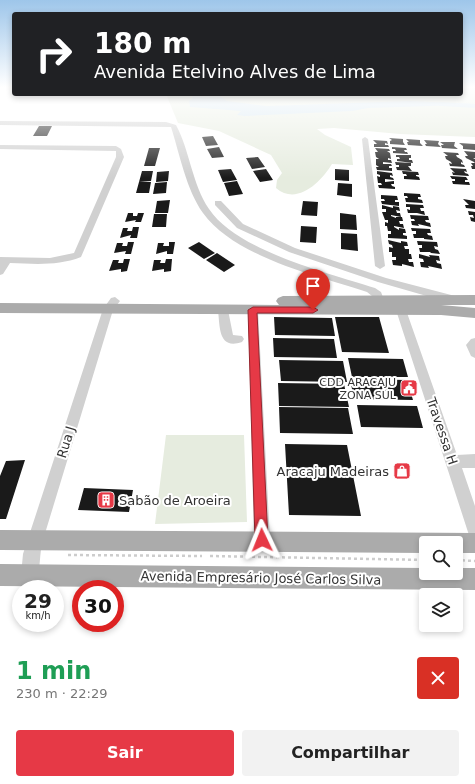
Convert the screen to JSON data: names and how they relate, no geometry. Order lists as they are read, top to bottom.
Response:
{
  "streets": {
    "main road": ["Avenida Empresário José Carlos Silva"],
    "street": ["Travessa H", "Rua J"]
  },
  "crossings": [
    ["Rua J", "Avenida Empresário José Carlos Silva"]
  ],
  "places": {
    "public building": ["CDD ARACAJU ZONA SUL"],
    "shop": ["Aracaju Madeiras"],
    "building": ["Sabão de Aroeira"]
  },
  "page": {
    "turn": ["180 m", "Avenida Etelvino Alves de Lima"],
    "speed": "29 km/h",
    "limit": "30",
    "heading": ["1 min", "230 m · 22:29"],
    "buttons": ["Sair", "Compartilhar"]
  }
}
